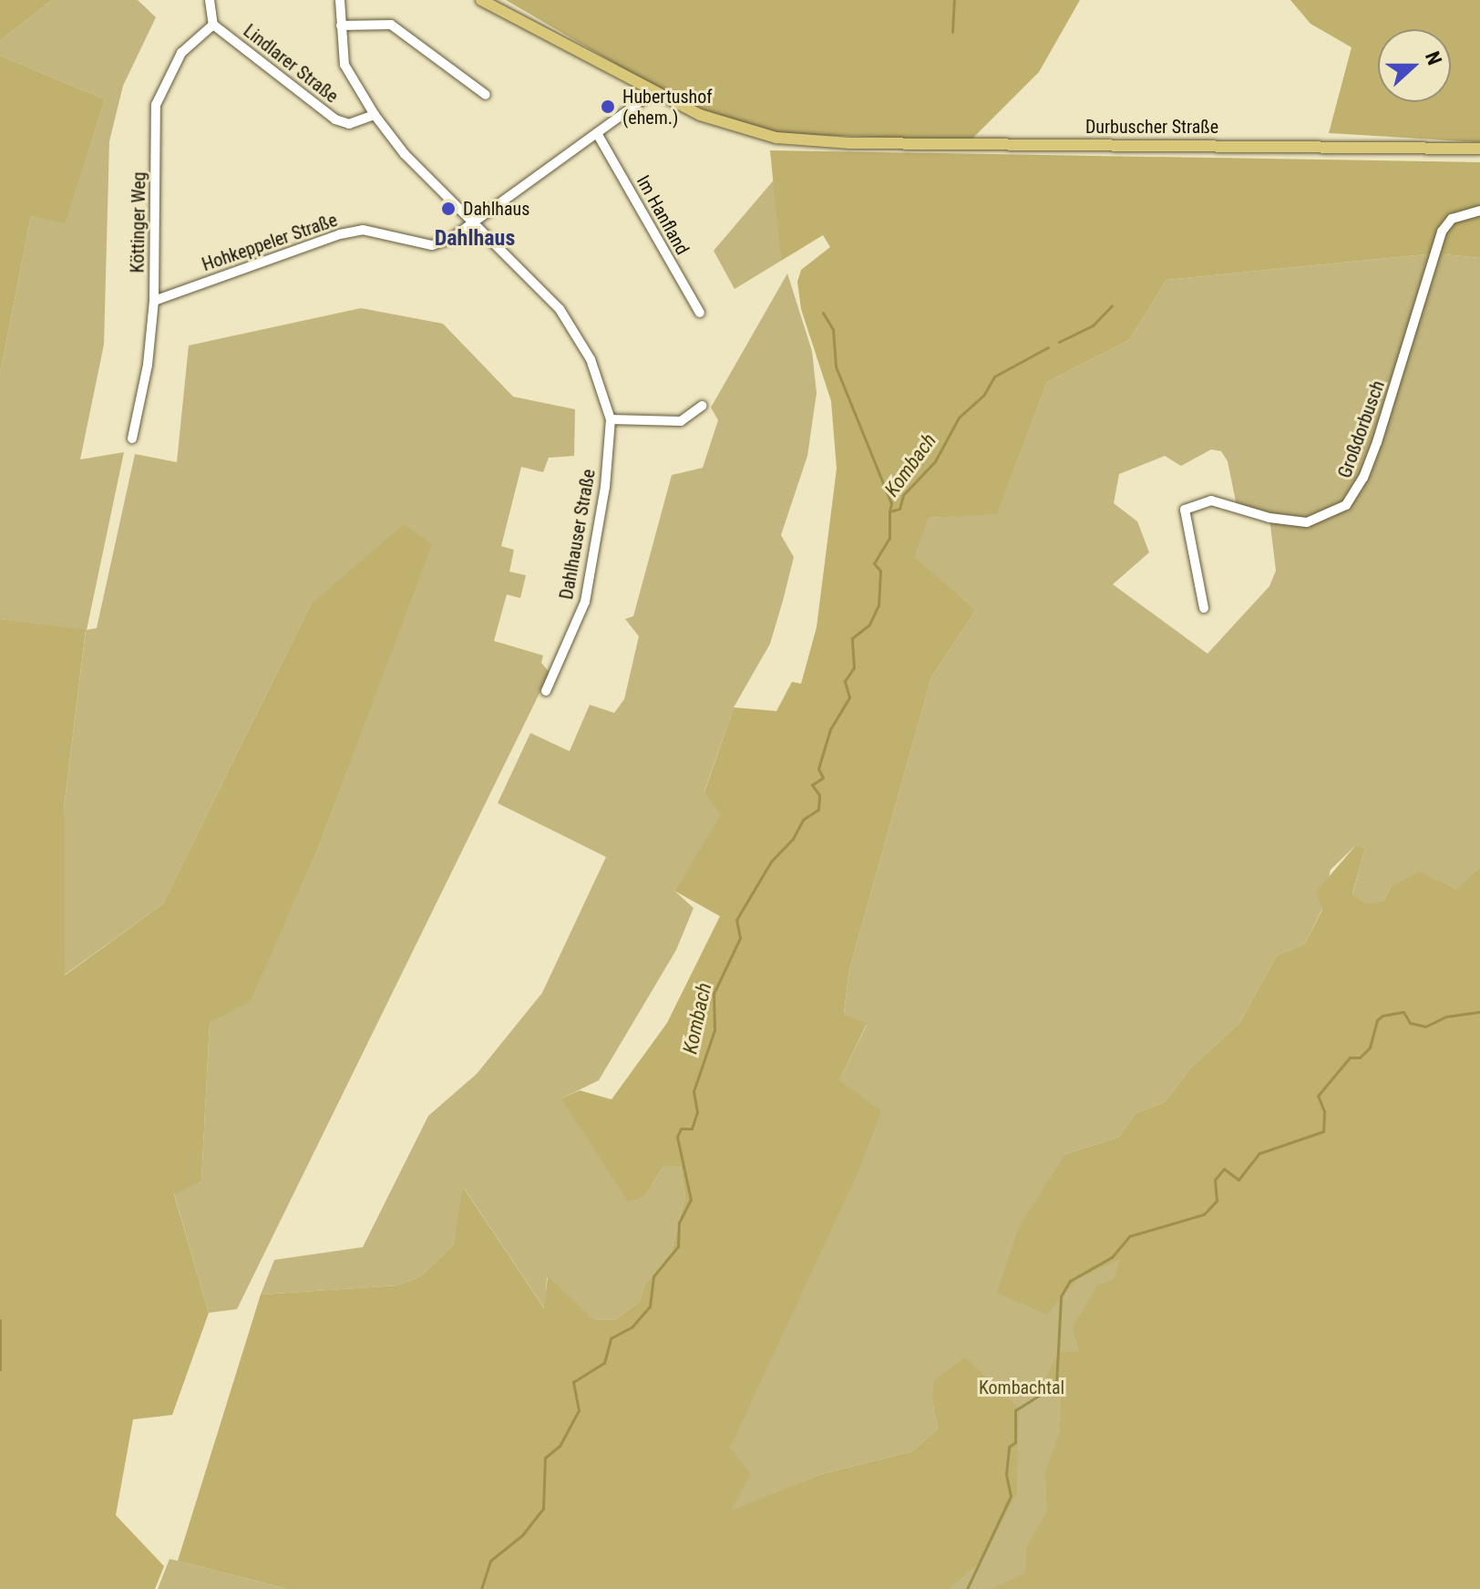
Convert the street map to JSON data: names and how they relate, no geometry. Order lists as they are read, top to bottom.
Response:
{
  "streets": {
    "main road": ["Durbuscher Straße"],
    "street": [
      "Lindlarer Straße",
      "Im Hanfland",
      "Köttinger Weg",
      "Hohkeppeler Straße",
      "Großdorbusch",
      "Dahlhauser Straße"
    ]
  },
  "crossings": [
    ["Lindlarer Straße", "Köttinger Weg"],
    ["Lindlarer Straße", "Dahlhauser Straße"],
    ["Durbuscher Straße", "Hohkeppeler Straße"],
    ["Im Hanfland", "Hohkeppeler Straße"],
    ["Köttinger Weg", "Hohkeppeler Straße"],
    ["Hohkeppeler Straße", "Dahlhauser Straße"]
  ],
  "districts": ["Dahlhaus"],
  "water": ["Kombach"],
  "parks": ["Kombachtal"],
  "places": ["Hubertushof (ehem.)", "Dahlhaus"],
  "north": "right"
}
